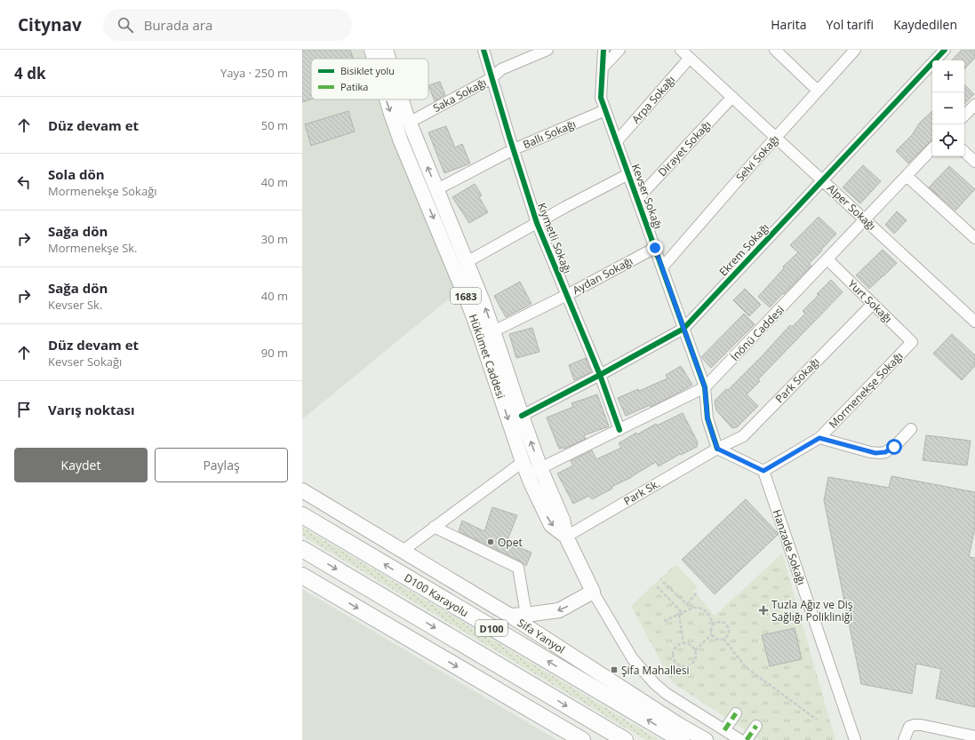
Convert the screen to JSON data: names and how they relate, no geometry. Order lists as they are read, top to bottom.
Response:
{
  "streets": {
    "highway": ["D100 Karayolu", "D100"],
    "main road": ["1683", "Hükümet Caddesi", "Sifa Yanyol"],
    "street": [
      "Saka Sokağı",
      "Arpa Sokağı",
      "Ballı Sokağı",
      "Dirayet Sokağı",
      "Selvi Sokağı",
      "Kevser Sokağı",
      "Alper Sokağı",
      "Kıymetli Sokağı",
      "Ekrem Sokağı",
      "Aydan Sokağı",
      "Yurt Sokağı",
      "İnönü Caddesi",
      "Park Sokağı",
      "Mormenekşe Sokağı",
      "Park Sk.",
      "Hanzade Sokağı"
    ]
  },
  "crossings": [
    ["Saka Sokağı", "Kıymetli Sokağı"],
    ["Saka Sokağı", "Hükümet Caddesi"],
    ["Arpa Sokağı", "Kevser Sokağı"],
    ["Arpa Sokağı", "Alper Sokağı"],
    ["Ballı Sokağı", "Kevser Sokağı"],
    ["Ballı Sokağı", "Kıymetli Sokağı"],
    ["Ballı Sokağı", "Hükümet Caddesi"],
    ["Dirayet Sokağı", "Kevser Sokağı"],
    ["Dirayet Sokağı", "Alper Sokağı"],
    ["Selvi Sokağı", "Kevser Sokağı"],
    ["Selvi Sokağı", "Alper Sokağı"],
    ["Kevser Sokağı", "Ekrem Sokağı"],
    ["Kevser Sokağı", "Aydan Sokağı"],
    ["Kevser Sokağı", "İnönü Caddesi"],
    ["Kevser Sokağı", "Park Sokağı"],
    ["Kevser Sokağı", "Park Sk."],
    ["Alper Sokağı", "Ekrem Sokağı"],
    ["Alper Sokağı", "İnönü Caddesi"],
    ["Kıymetli Sokağı", "Ekrem Sokağı"],
    ["Kıymetli Sokağı", "Aydan Sokağı"],
    ["Kıymetli Sokağı", "İnönü Caddesi"],
    ["Ekrem Sokağı", "Hükümet Caddesi"],
    ["Aydan Sokağı", "Hükümet Caddesi"],
    ["Yurt Sokağı", "İnönü Caddesi"],
    ["Yurt Sokağı", "Park Sokağı"],
    ["Yurt Sokağı", "Mormenekşe Sokağı"],
    ["İnönü Caddesi", "Hükümet Caddesi"],
    ["Hükümet Caddesi", "Park Sk."],
    ["Park Sokağı", "Park Sk."],
    ["Mormenekşe Sokağı", "Hanzade Sokağı"]
  ],
  "places": {
    "other": ["Opet"],
    "health": ["Tuzla Ağız ve Diş Sağlığı Polikliniği"],
    "transit": ["Şifa Mahallesi"]
  },
  "legend": ["Bisiklet yolu", "Patika"],
  "page": {
    "header": "Citynav",
    "search": "Burada ara",
    "nav": ["Harita", "Yol tarifi", "Kaydedilen"],
    "heading": ["4 dk", "Yaya · 250 m"],
    "map_buttons": ["+", "−"],
    "list": [
      ["Düz devam et", "50 m"],
      ["Sola dön", "Mormenekşe Sokağı", "40 m"],
      ["Sağa dön", "Mormenekşe Sk.", "30 m"],
      ["Sağa dön", "Kevser Sk.", "40 m"],
      ["Düz devam et", "Kevser Sokağı", "90 m"],
      "Varış noktası"
    ],
    "buttons": ["Kaydet", "Paylaş"]
  }
}
